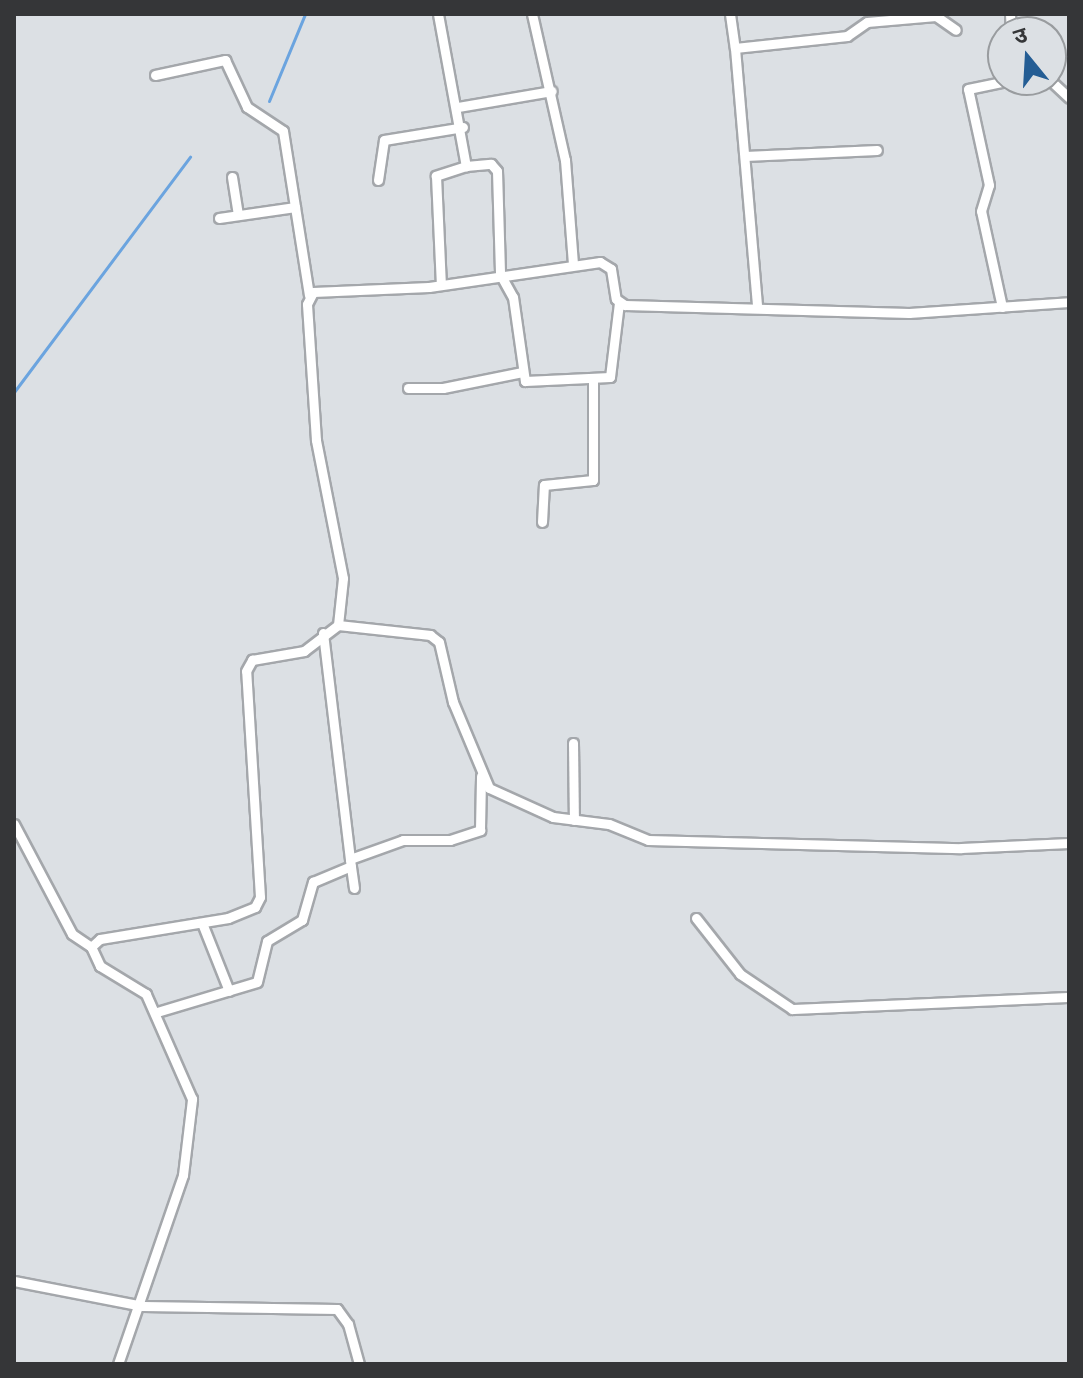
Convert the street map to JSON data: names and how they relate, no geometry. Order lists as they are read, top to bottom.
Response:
{
  "north": "top"
}
